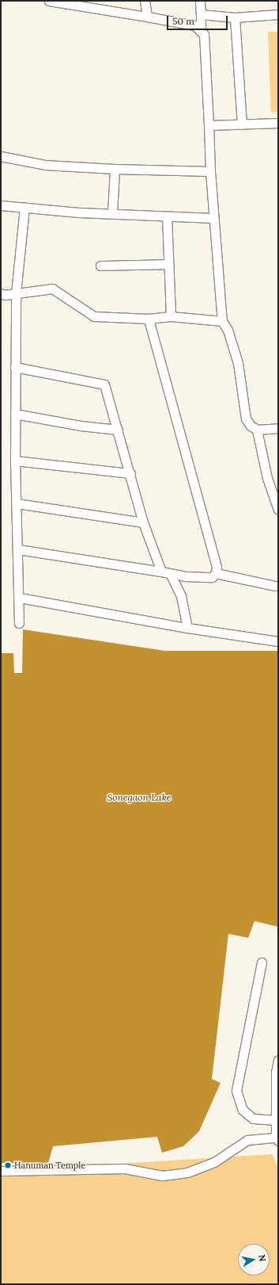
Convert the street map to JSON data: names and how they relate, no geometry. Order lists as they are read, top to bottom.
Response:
{
  "water": ["Sonegaon Lake"],
  "places": ["Hanuman Temple"],
  "scale_bar": "50 m",
  "north": "right"
}
